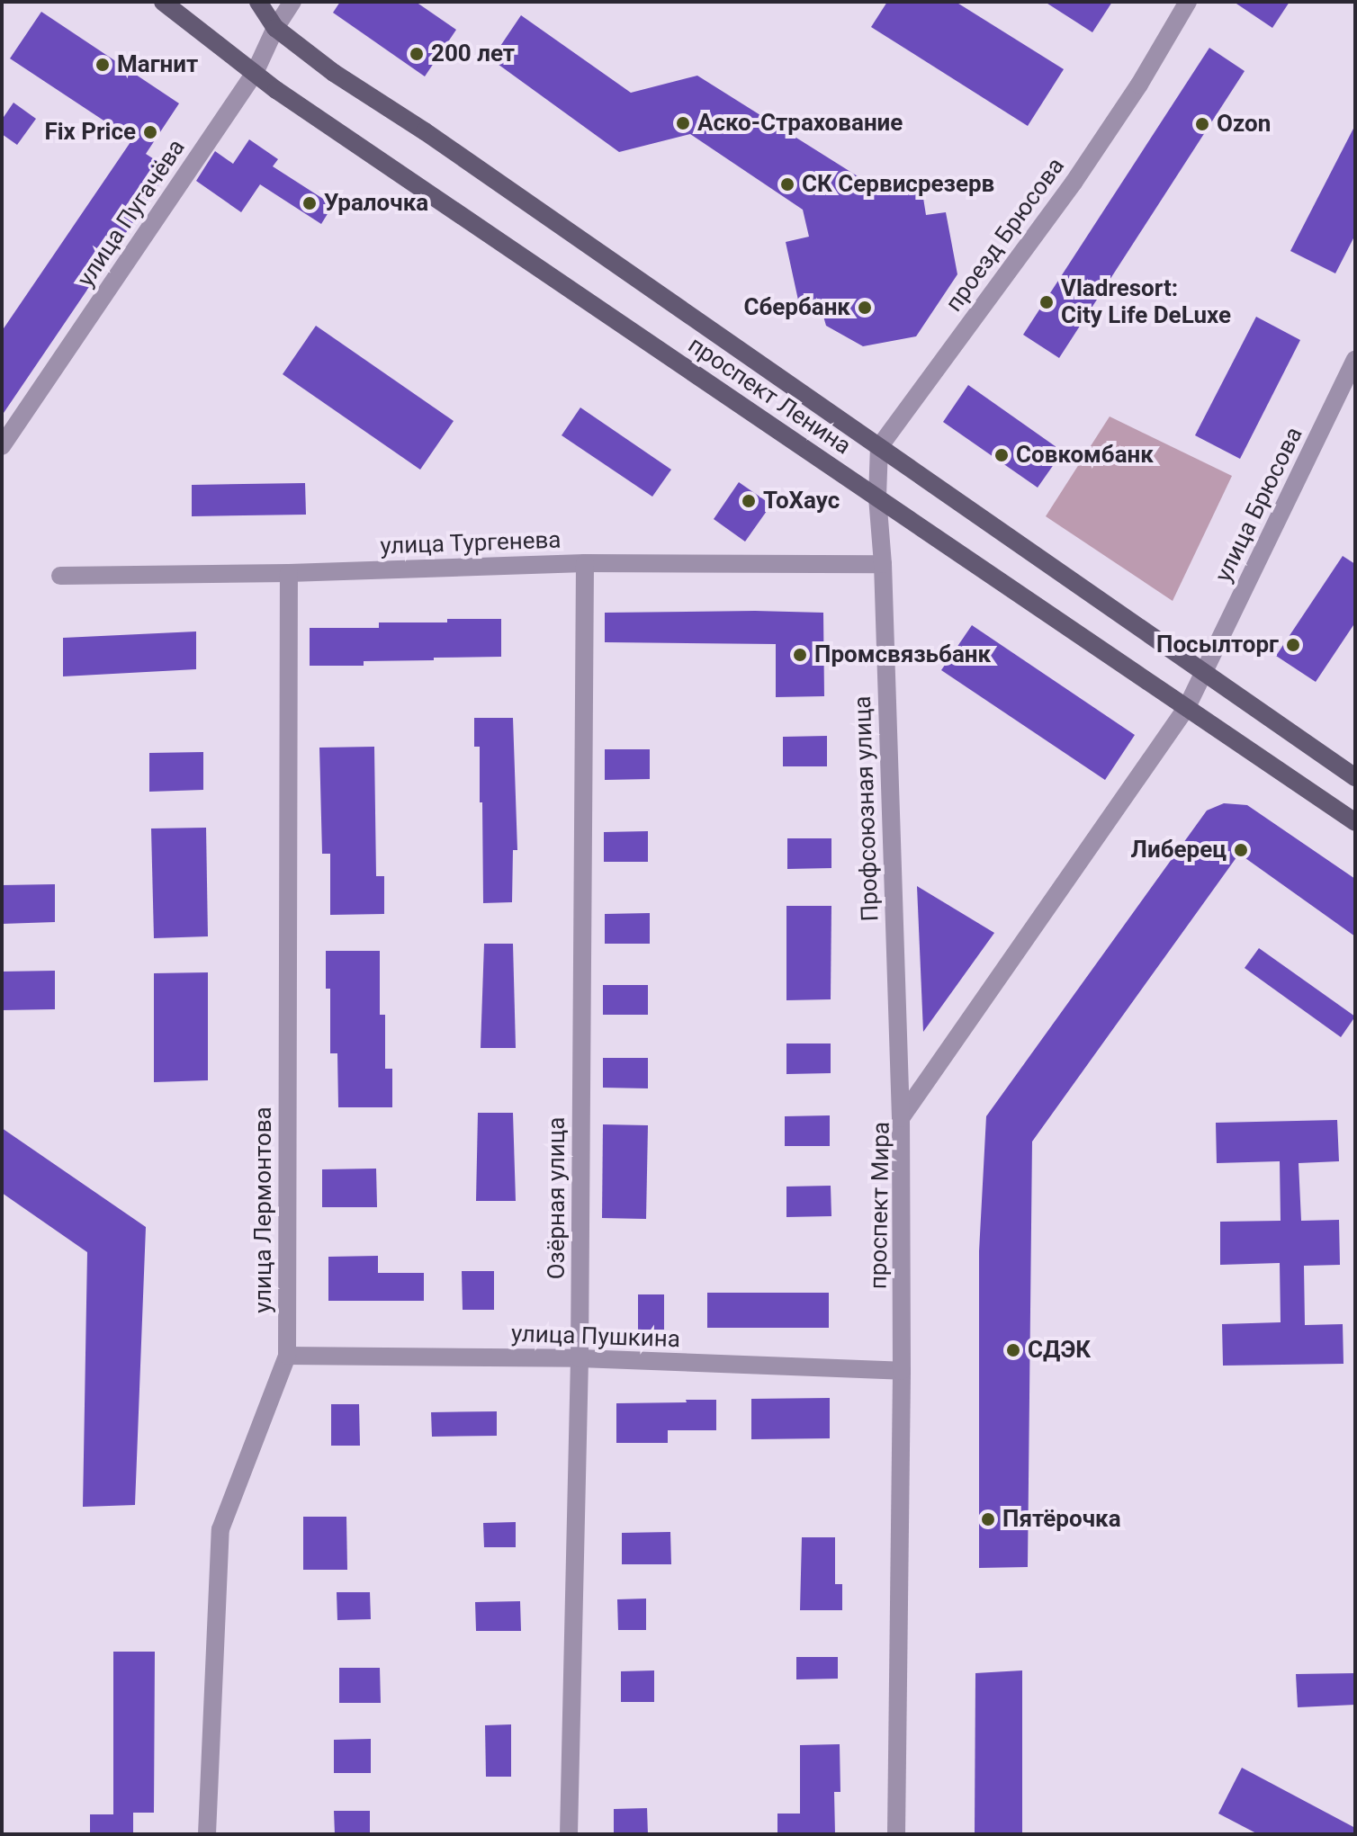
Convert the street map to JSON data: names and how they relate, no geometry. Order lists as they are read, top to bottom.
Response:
{
  "streets": {
    "main road": ["проспект Ленина"],
    "street": [
      "улица Пугачёва",
      "проезд Брюсова",
      "улица Брюсова",
      "улица Тургенева",
      "Профсоюзная улица",
      "Озёрная улица",
      "проспект Мира",
      "улица Лермонтова",
      "улица Пушкина"
    ]
  },
  "crossings": [
    ["улица Пугачёва", "проспект Ленина"],
    ["проезд Брюсова", "проспект Ленина"],
    ["проспект Ленина", "улица Брюсова"],
    ["проспект Ленина", "Профсоюзная улица"],
    ["проспект Ленина", "проспект Мира"],
    ["улица Брюсова", "проспект Мира"],
    ["улица Тургенева", "Профсоюзная улица"],
    ["улица Тургенева", "Озёрная улица"],
    ["улица Тургенева", "улица Лермонтова"],
    ["Профсоюзная улица", "проспект Мира"],
    ["Озёрная улица", "улица Пушкина"],
    ["проспект Мира", "улица Пушкина"],
    ["улица Лермонтова", "улица Пушкина"]
  ],
  "places": [
    "200 лет",
    "Магнит",
    "Аско-Страхование",
    "Ozon",
    "Fix Price",
    "СК Сервисрезерв",
    "Уралочка",
    "Vladresort: City Life DeLuxe",
    "Сбербанк",
    "Совкомбанк",
    "ТоХаус",
    "Посылторг",
    "Промсвязьбанк",
    "Либерец",
    "СДЭК",
    "Пятёрочка"
  ]
}
